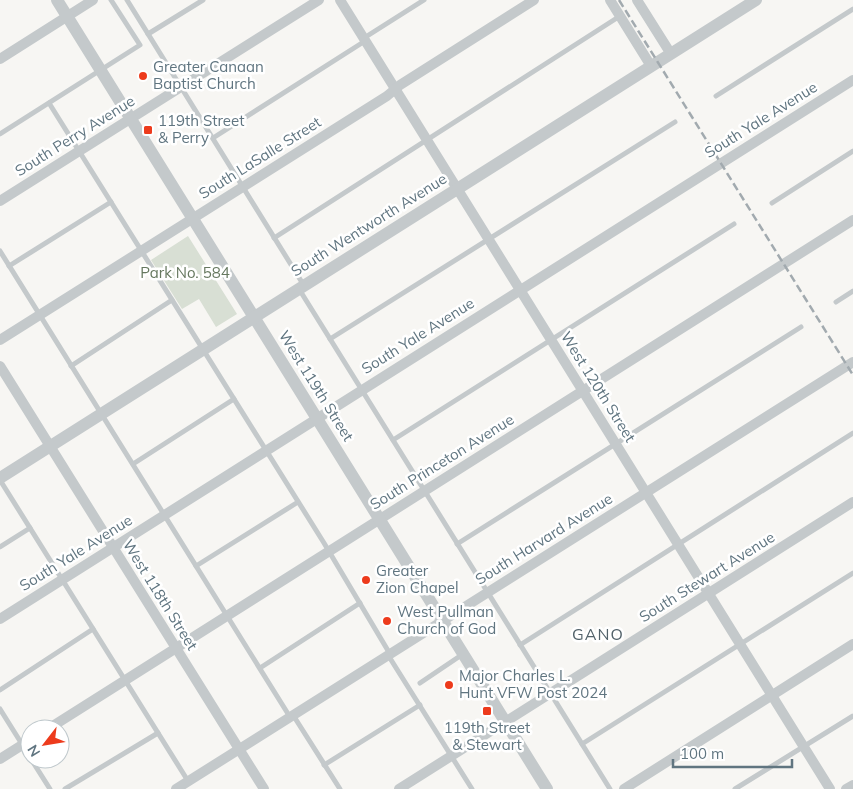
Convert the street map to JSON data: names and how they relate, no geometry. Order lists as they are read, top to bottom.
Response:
{
  "streets": {
    "street": [
      "South Yale Avenue",
      "South Perry Avenue",
      "South LaSalle Street",
      "South Wentworth Avenue",
      "West 119th Street",
      "West 120th Street",
      "South Princeton Avenue",
      "South Harvard Avenue",
      "South Stewart Avenue",
      "West 118th Street"
    ]
  },
  "crossings": [
    ["South Yale Avenue", "West 119th Street"],
    ["South Yale Avenue", "West 120th Street"],
    ["South Yale Avenue", "West 118th Street"],
    ["South Perry Avenue", "West 119th Street"],
    ["South LaSalle Street", "West 119th Street"],
    ["South LaSalle Street", "West 120th Street"],
    ["South Wentworth Avenue", "West 119th Street"],
    ["South Wentworth Avenue", "West 120th Street"],
    ["South Wentworth Avenue", "West 118th Street"],
    ["West 119th Street", "South Princeton Avenue"],
    ["West 119th Street", "South Harvard Avenue"],
    ["West 119th Street", "South Stewart Avenue"],
    ["West 120th Street", "South Princeton Avenue"],
    ["West 120th Street", "South Harvard Avenue"],
    ["West 120th Street", "South Stewart Avenue"],
    ["South Princeton Avenue", "West 118th Street"],
    ["South Harvard Avenue", "West 118th Street"]
  ],
  "districts": ["GANO"],
  "parks": ["Park No. 584"],
  "places": {
    "other": [
      "Greater Canaan Baptist Church",
      "Greater Zion Chapel",
      "West Pullman Church of God",
      "Major Charles L. Hunt VFW Post 2024"
    ],
    "transit": ["119th Street & Perry", "119th Street & Stewart"]
  },
  "scale_bar": "100 m",
  "north": "bottom left"
}
